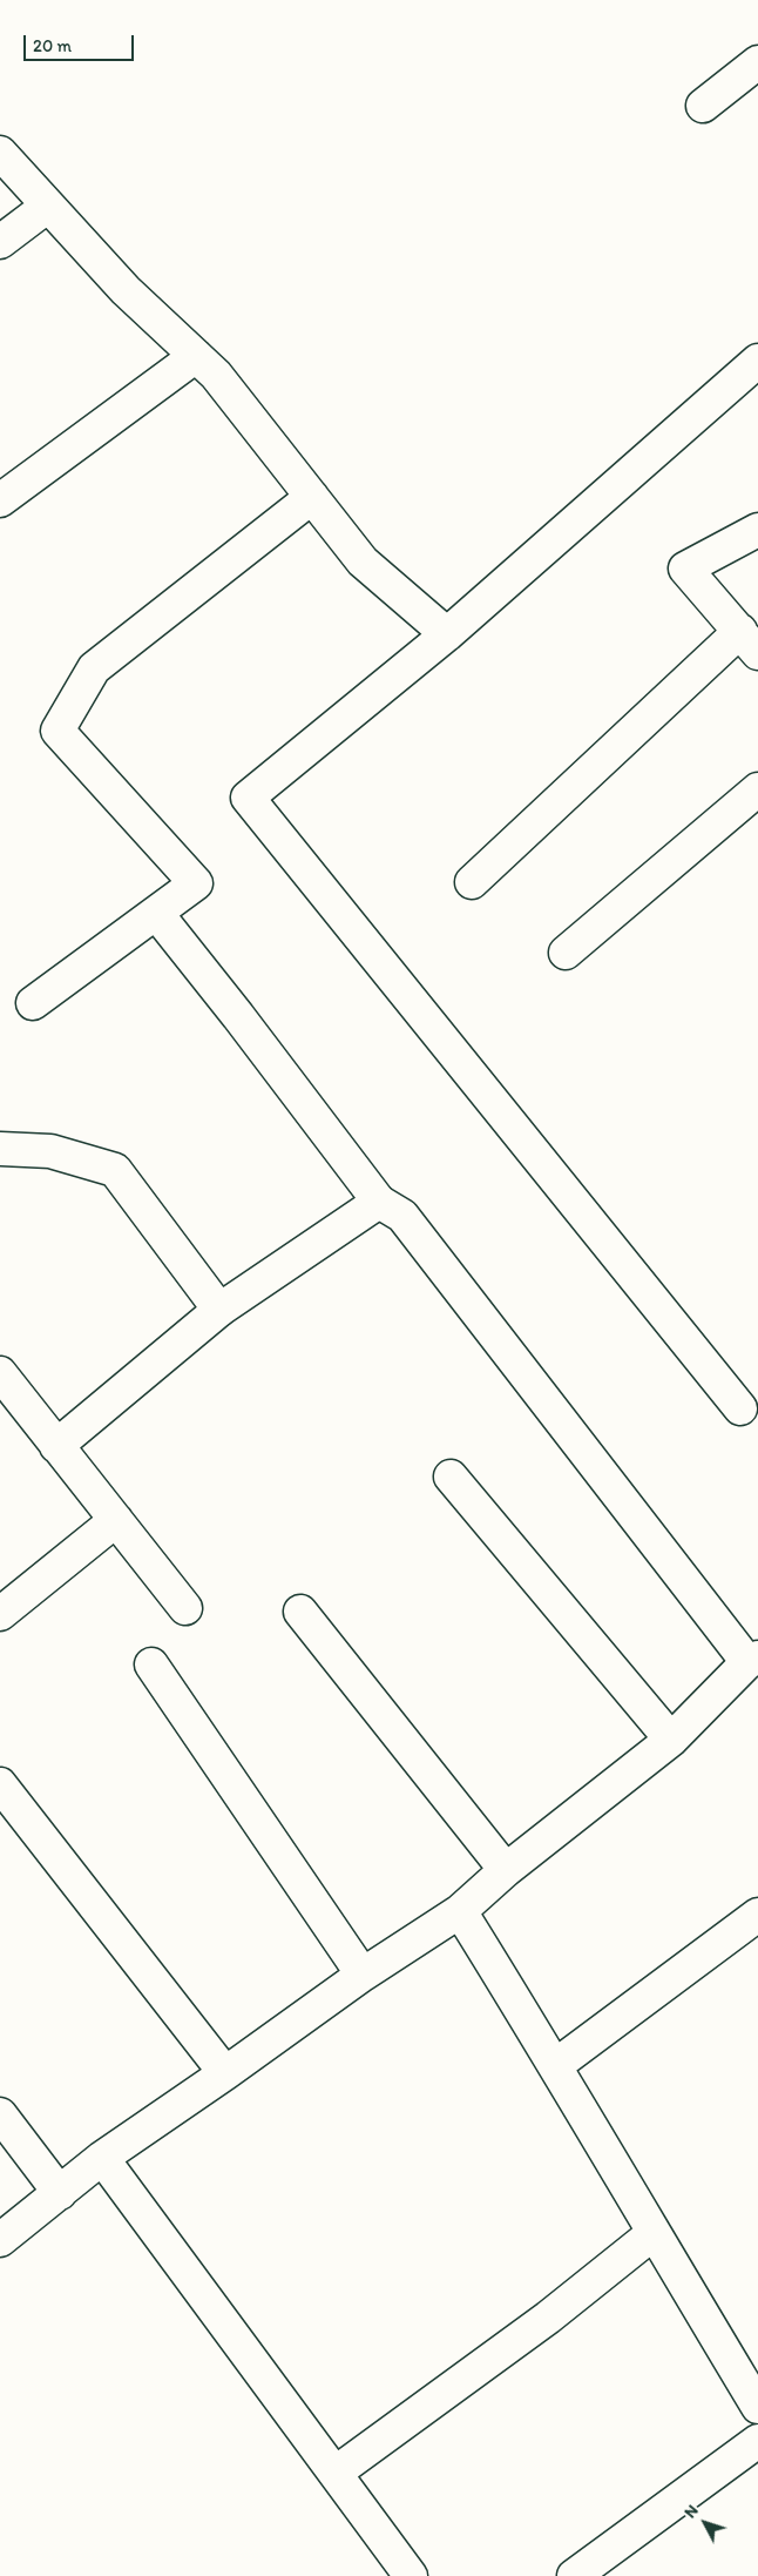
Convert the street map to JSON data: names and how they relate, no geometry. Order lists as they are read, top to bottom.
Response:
{
  "scale_bar": "20 m",
  "north": "top left"
}
